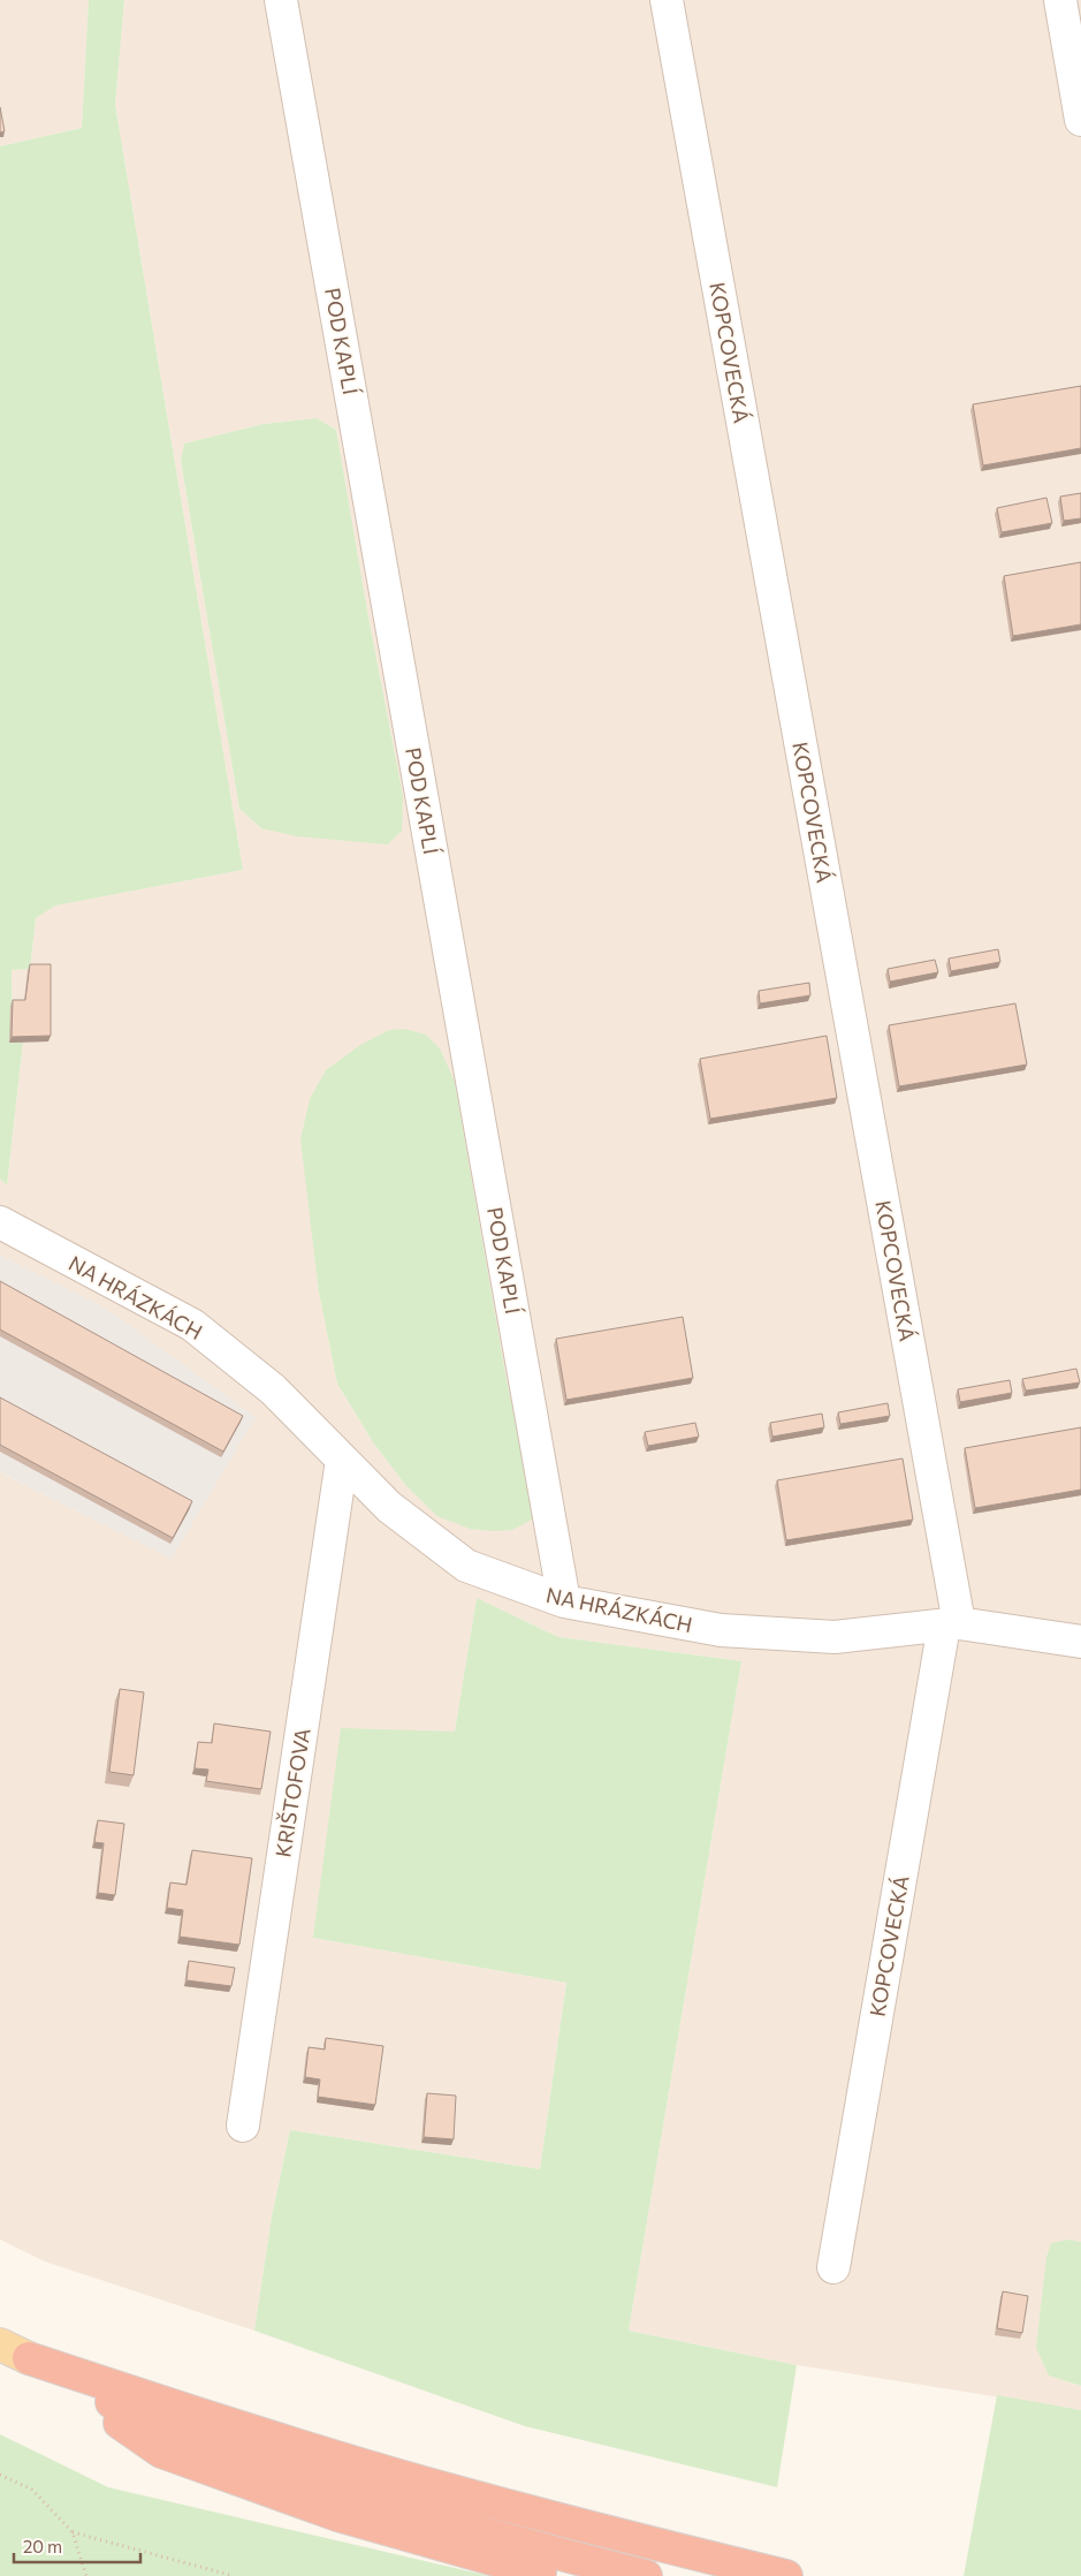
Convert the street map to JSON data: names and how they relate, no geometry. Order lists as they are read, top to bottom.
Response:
{
  "streets": {
    "street": [
      "POD KAPLÍ",
      "KOPCOVECKÁ",
      "NA HRÁZKÁCH",
      "KRIŠTOFOVA"
    ]
  },
  "crossings": [
    ["POD KAPLÍ", "NA HRÁZKÁCH"],
    ["KOPCOVECKÁ", "NA HRÁZKÁCH"],
    ["NA HRÁZKÁCH", "KRIŠTOFOVA"]
  ],
  "scale_bar": "20 m"
}
